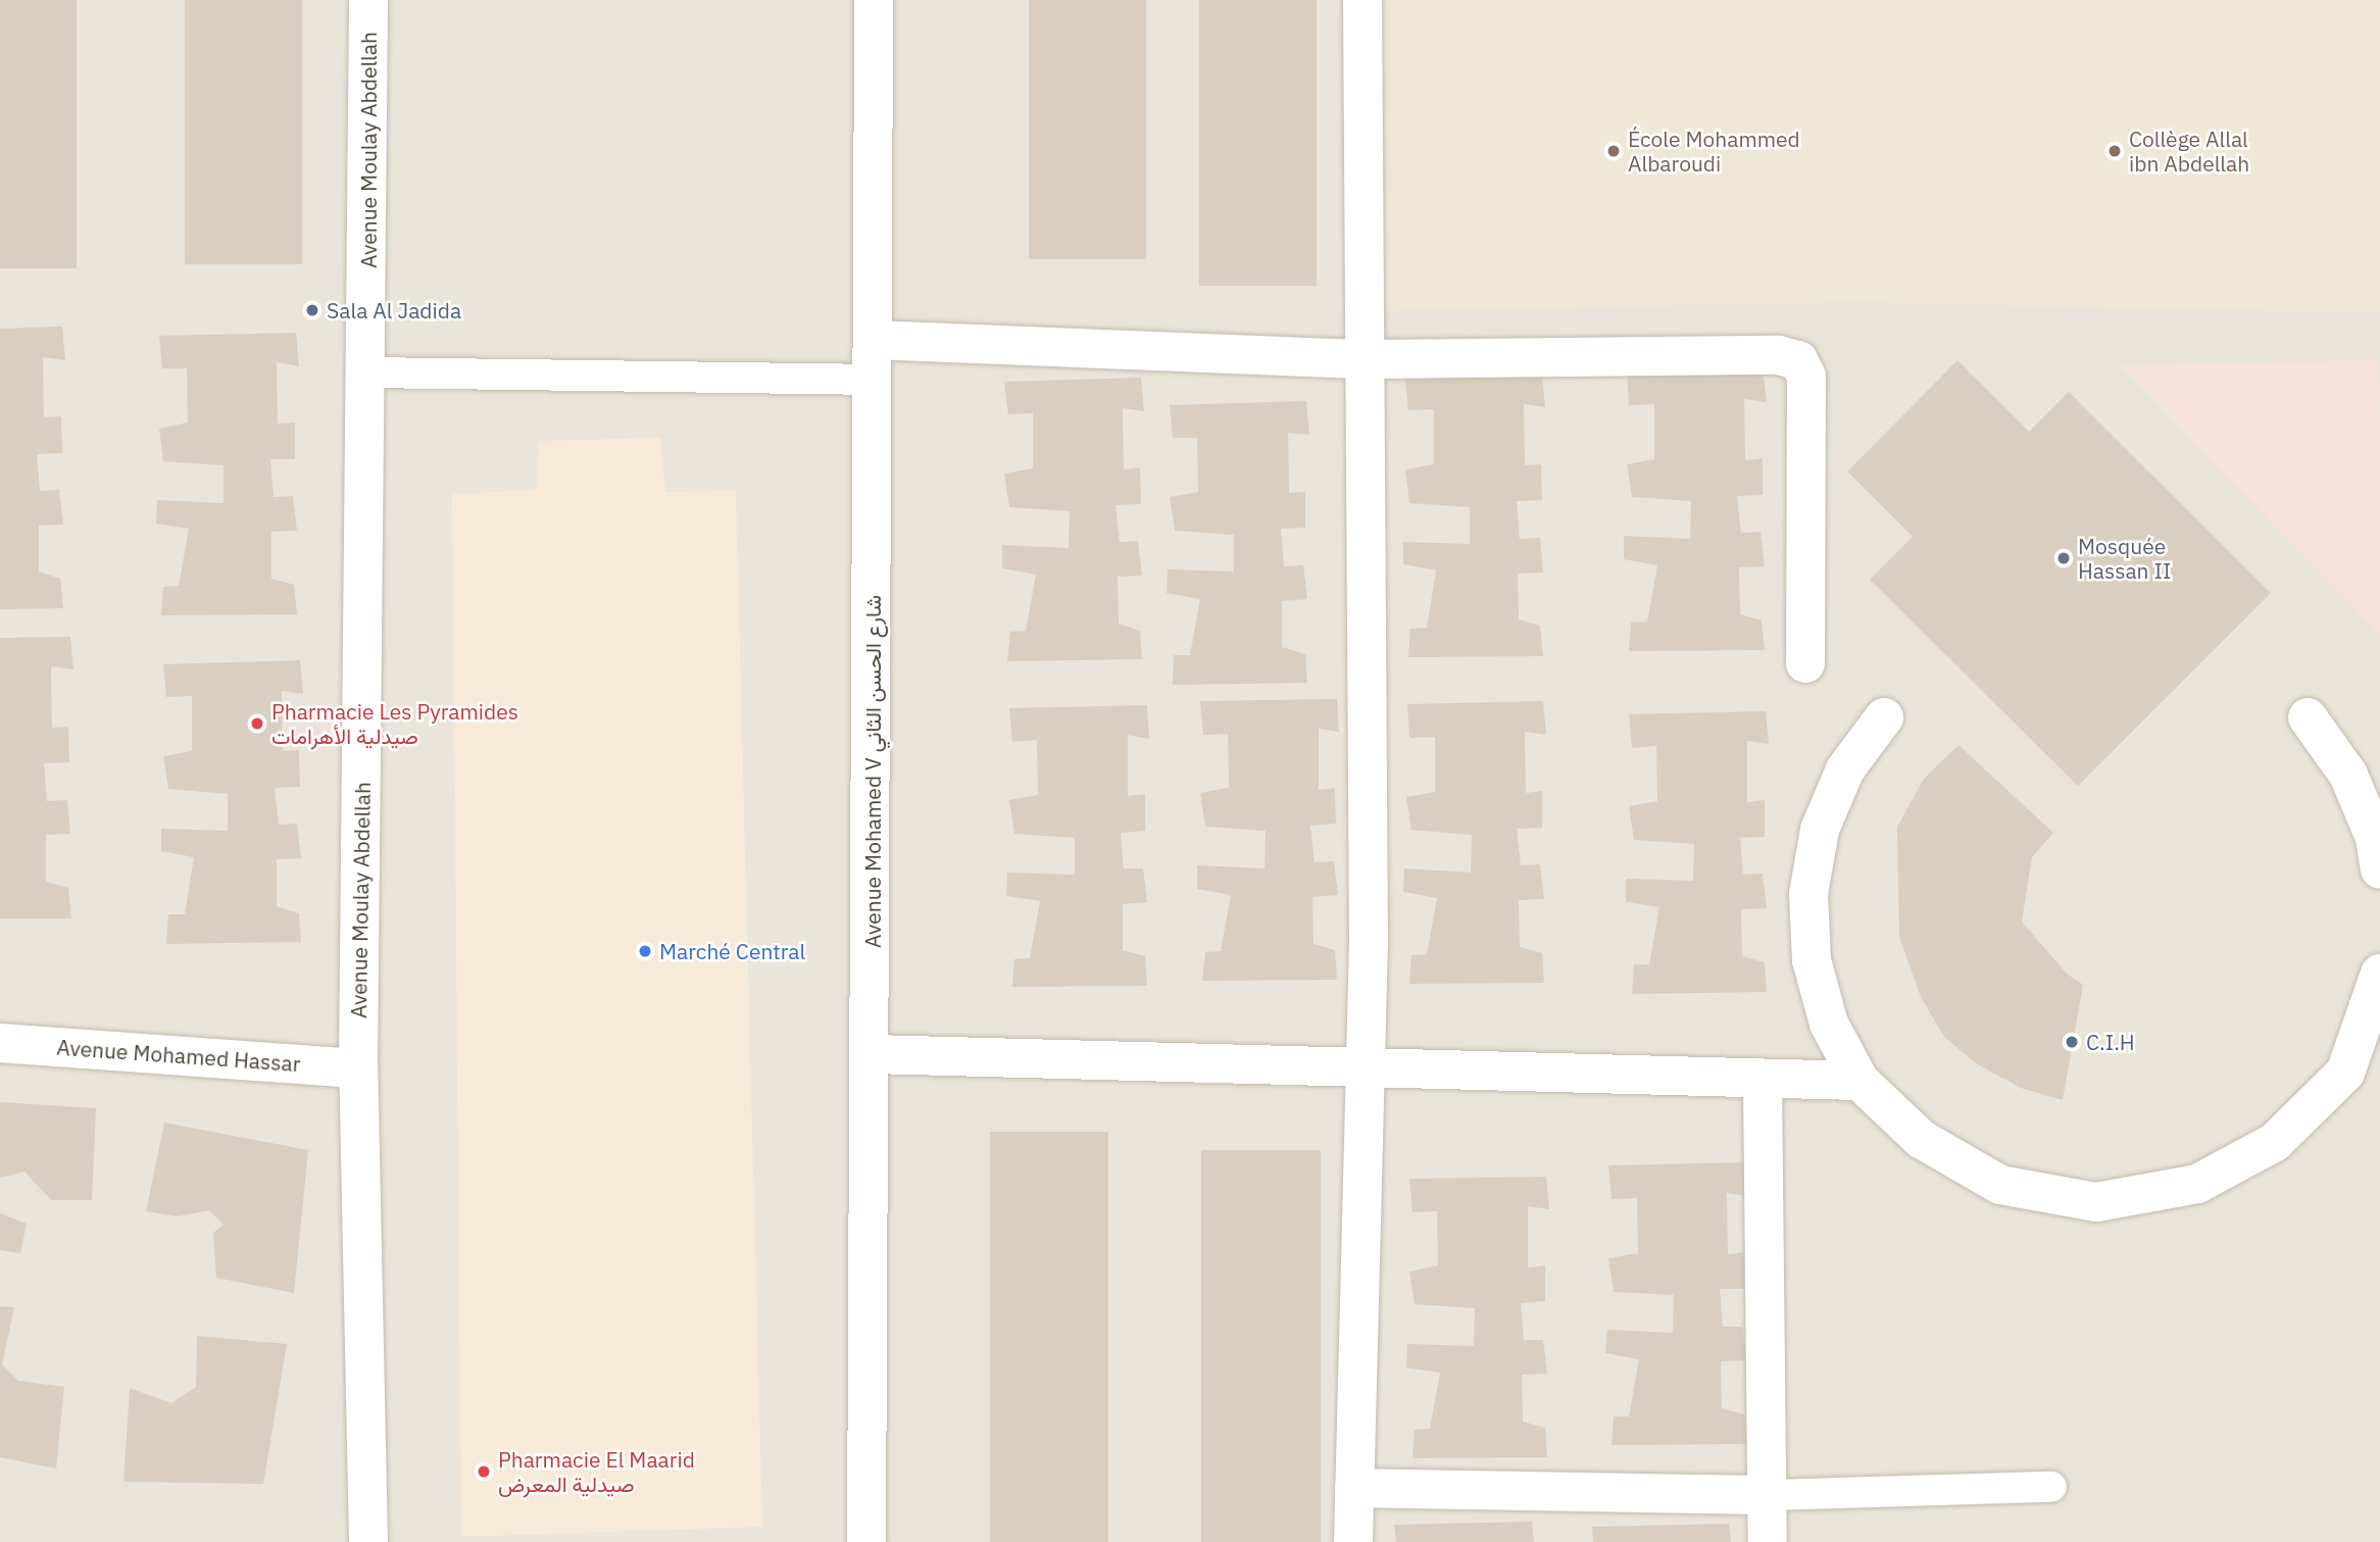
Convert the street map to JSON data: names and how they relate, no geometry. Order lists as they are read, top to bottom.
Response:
{
  "streets": {
    "street": ["Avenue Moulay Abdellah", "Avenue Mohamed V شارع الحسن الثاني", "Avenue Mohamed Hassar"]
  },
  "crossings": [
    ["Avenue Moulay Abdellah", "Avenue Mohamed Hassar"]
  ],
  "places": [
    "École Mohammed Albaroudi",
    "Collège Allal ibn Abdellah",
    "Sala Al Jadida",
    "Mosquée Hassan II",
    "Pharmacie Les Pyramides صيدلية الأهرامات",
    "Marché Central",
    "C.I.H",
    "Pharmacie El Maarid صيدلية المعرض"
  ]
}
